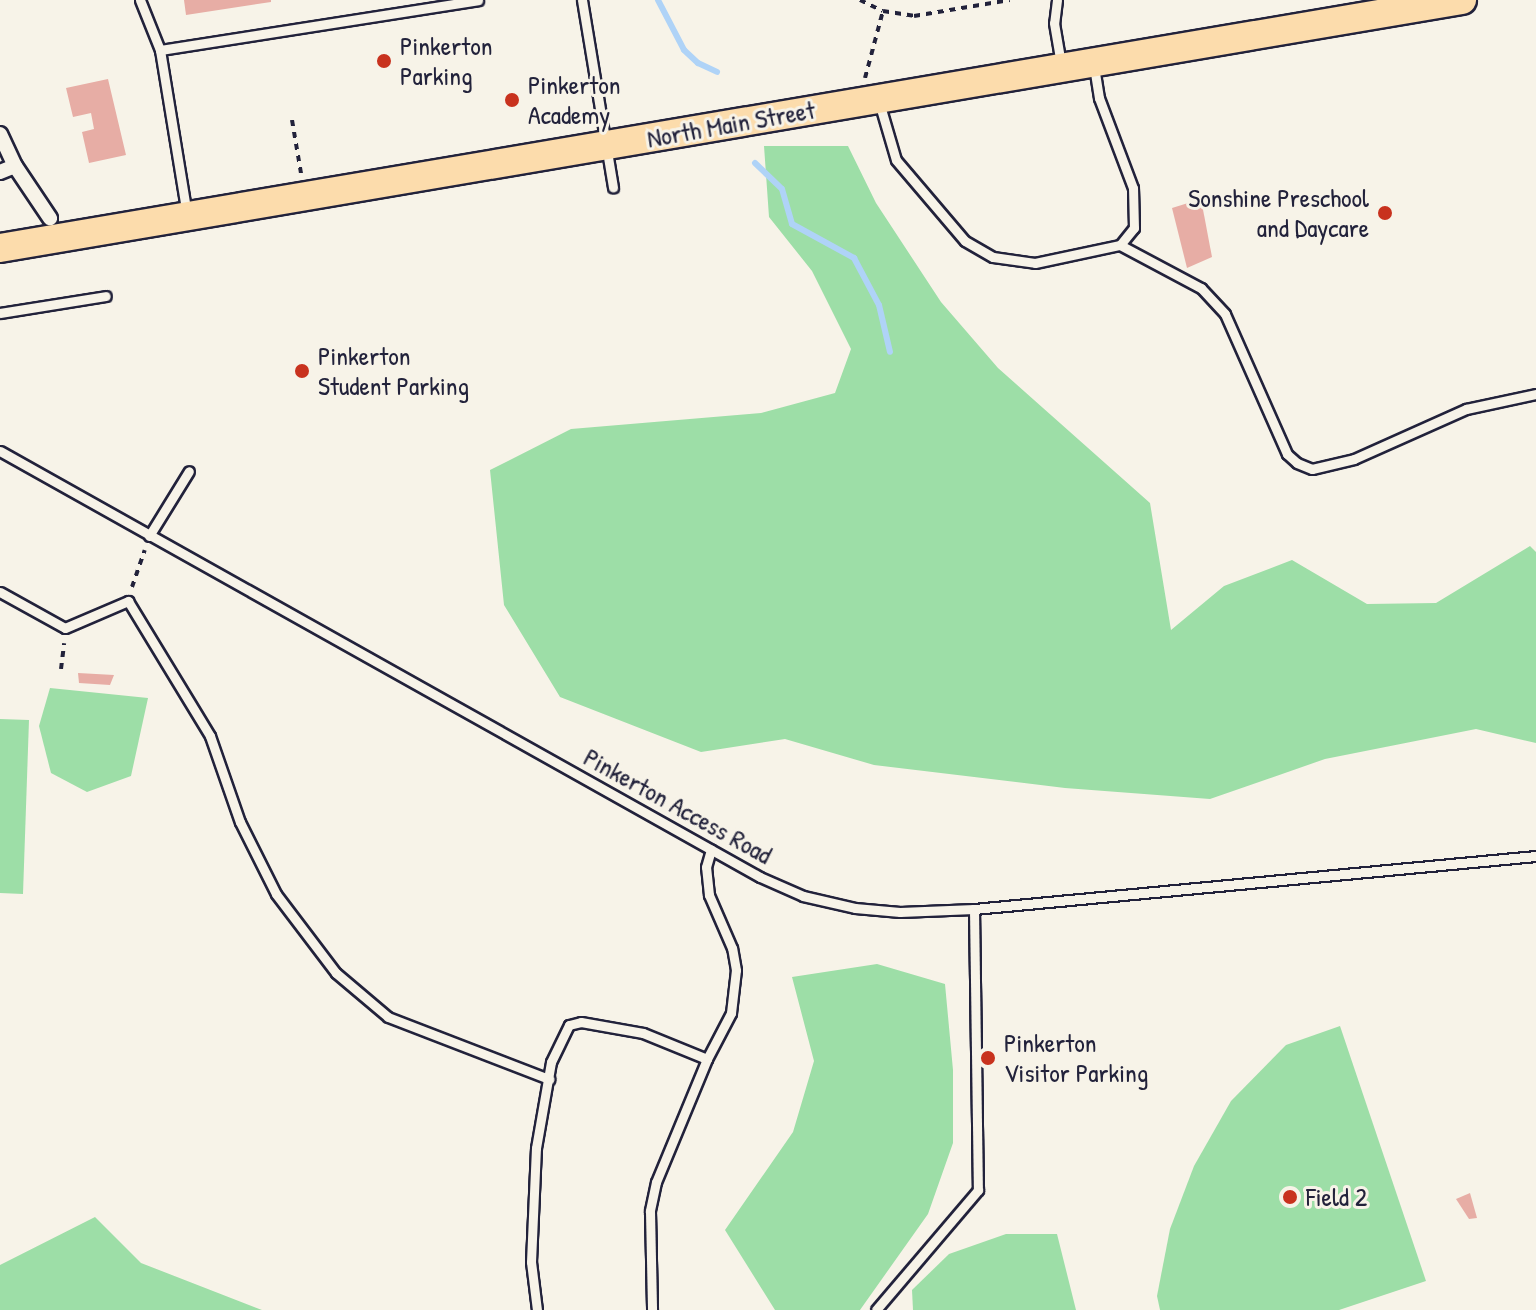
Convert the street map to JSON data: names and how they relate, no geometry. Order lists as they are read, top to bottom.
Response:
{
  "streets": {
    "main road": ["North Main Street"],
    "lane": ["Pinkerton Access Road"]
  },
  "places": [
    "Pinkerton Parking",
    "Pinkerton Academy",
    "Sonshine Preschool and Daycare",
    "Pinkerton Student Parking",
    "Pinkerton Visitor Parking",
    "Field 2"
  ]
}
